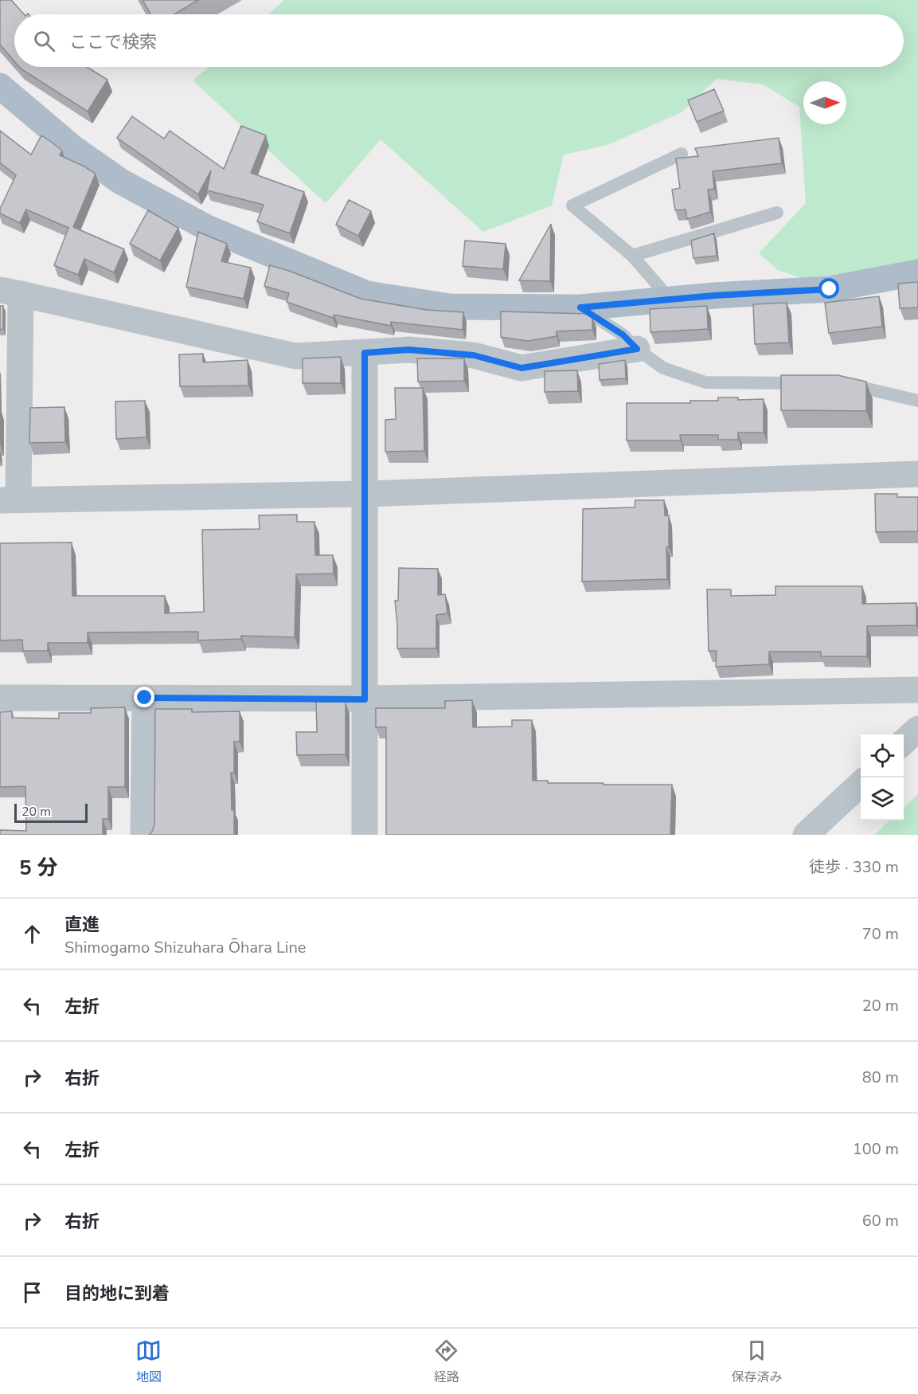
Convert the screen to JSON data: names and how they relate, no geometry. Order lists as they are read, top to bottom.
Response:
{
  "scale_bar": "20 m",
  "north": "right",
  "page": {
    "search": "ここで検索",
    "scale": "20 m",
    "heading": ["5 分", "徒歩 · 330 m"],
    "list": [
      ["直進", "Shimogamo Shizuhara Ōhara Line", "70 m"],
      ["左折", "20 m"],
      ["右折", "80 m"],
      ["左折", "100 m"],
      ["右折", "60 m"],
      "目的地に到着"
    ],
    "nav": ["地図", "経路", "保存済み"]
  }
}
